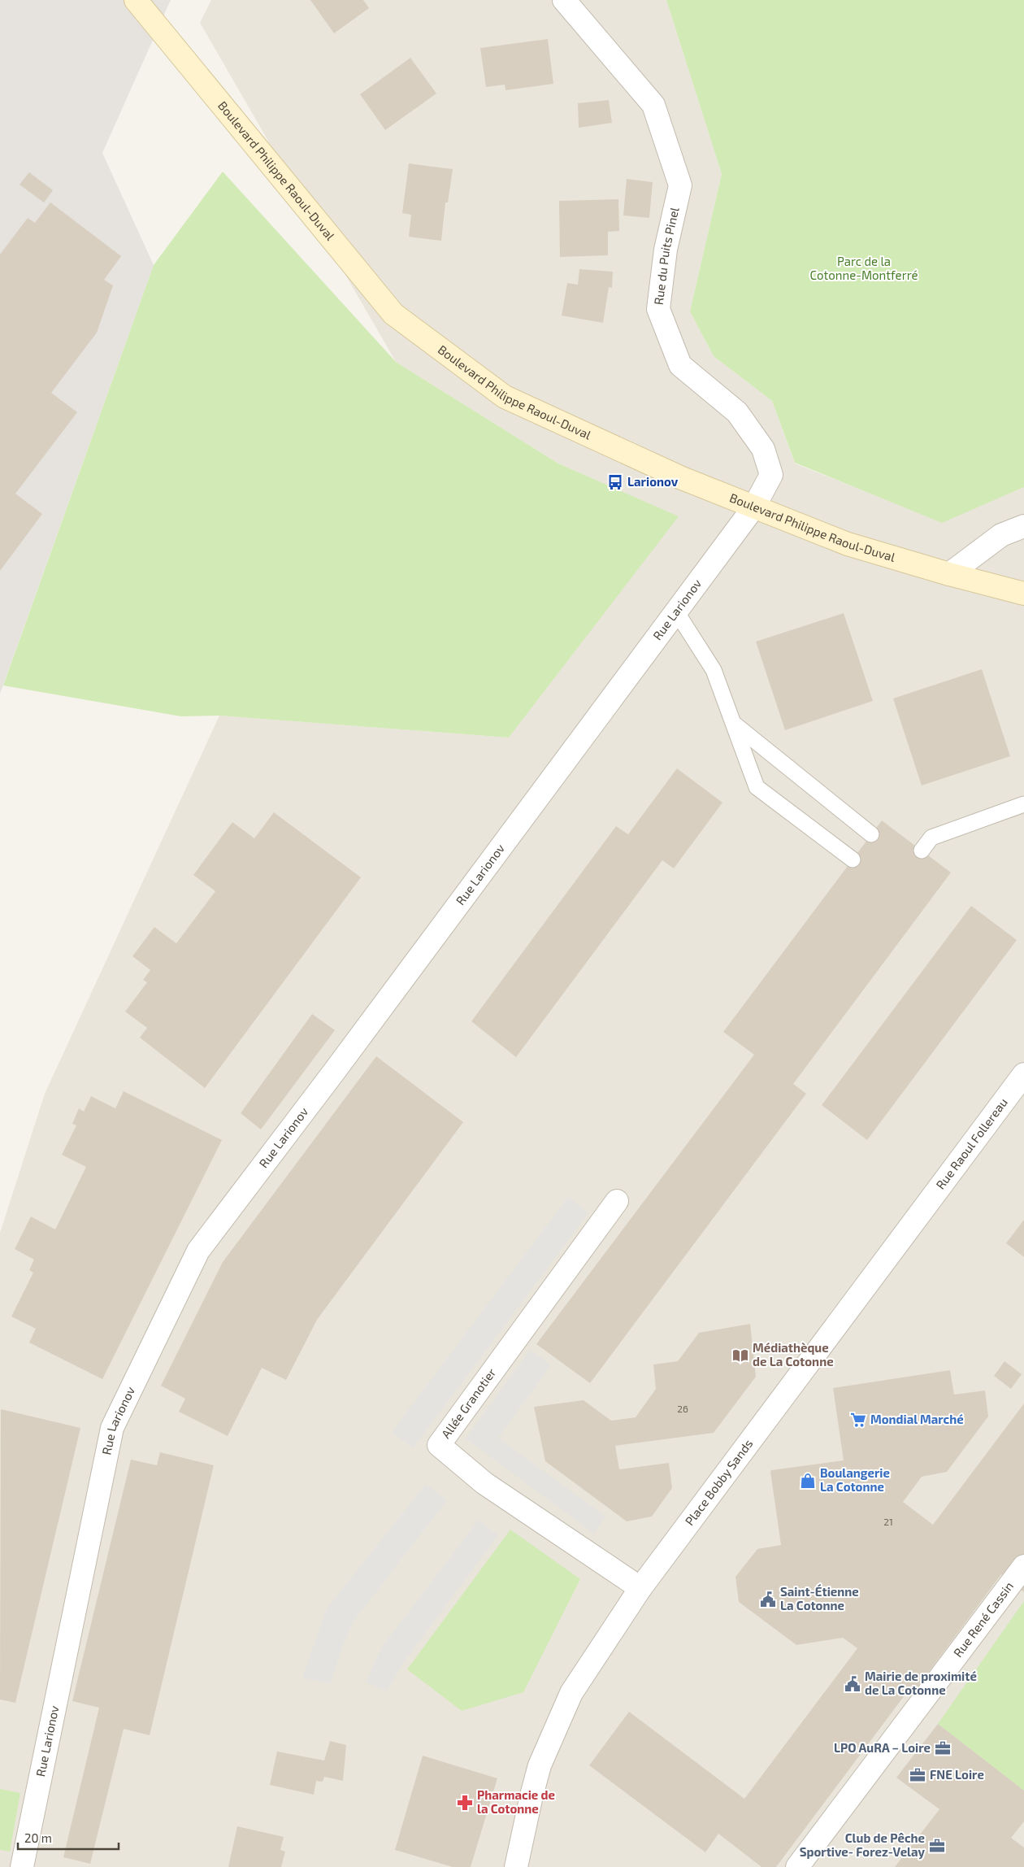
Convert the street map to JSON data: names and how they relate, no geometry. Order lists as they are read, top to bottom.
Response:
{
  "streets": {
    "street": [
      "Boulevard Philippe Raoul-Duval",
      "Rue du Puits Pinel",
      "Rue Larionov",
      "Rue Raoul Follereau",
      "Allée Granotier",
      "Place Bobby Sands",
      "Rue René Cassin"
    ]
  },
  "crossings": [
    ["Boulevard Philippe Raoul-Duval", "Rue du Puits Pinel"],
    ["Boulevard Philippe Raoul-Duval", "Rue Larionov"],
    ["Rue du Puits Pinel", "Rue Larionov"],
    ["Rue Raoul Follereau", "Place Bobby Sands"],
    ["Allée Granotier", "Place Bobby Sands"]
  ],
  "parks": ["Parc de la Cotonne-Montferré"],
  "places": {
    "bus stop": ["Larionov"],
    "library": ["Médiathèque de La Cotonne"],
    "supermarket": ["Mondial Marché"],
    "shop": ["Boulangerie La Cotonne"],
    "public building": ["Saint-Étienne La Cotonne", "Mairie de proximité de La Cotonne"],
    "office": ["LPO AuRA – Loire", "FNE Loire", "Club de Pêche Sportive- Forez-Velay"],
    "pharmacy": ["Pharmacie de la Cotonne"]
  },
  "house_numbers": ["26", "21"],
  "scale_bar": "20 m"
}
